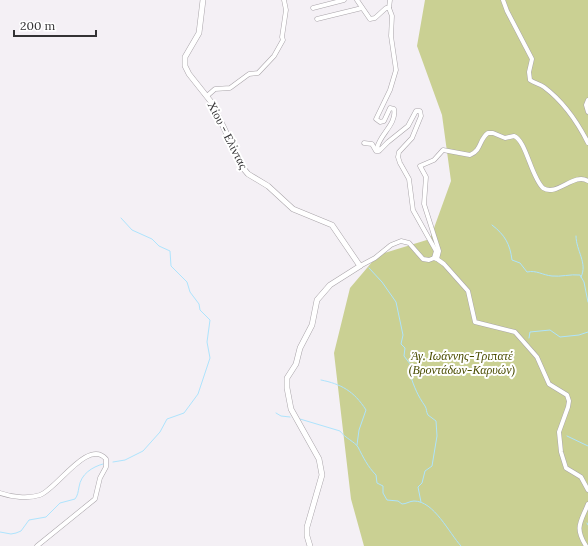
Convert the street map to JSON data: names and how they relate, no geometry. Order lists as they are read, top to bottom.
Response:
{
  "streets": {
    "main road": ["Χίου - Ελίντας"]
  },
  "parks": ["Άγ. Ιωάννης-Τριπατέ (Βροντάδων-Καρυών)"],
  "scale_bar": "200 m"
}
